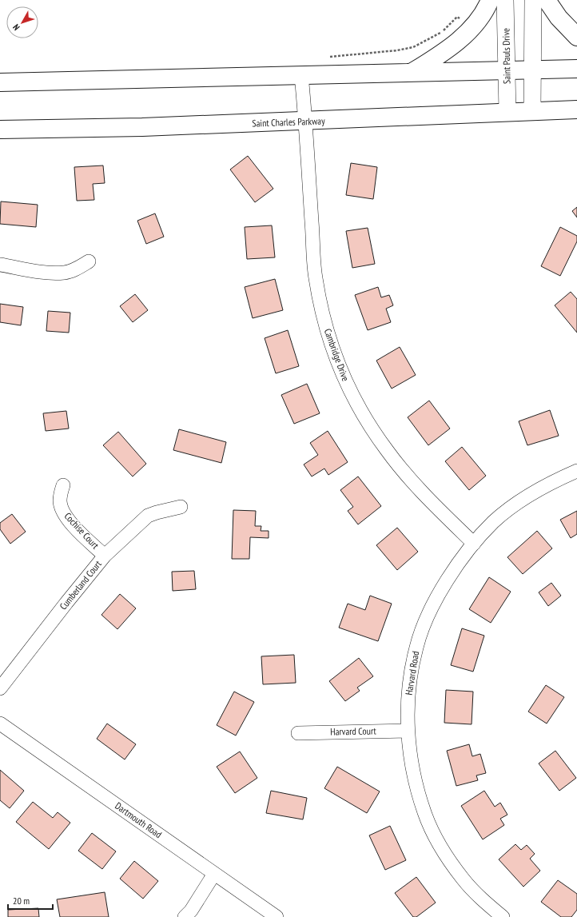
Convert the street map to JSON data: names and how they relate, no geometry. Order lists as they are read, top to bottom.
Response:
{
  "streets": {
    "main road": ["Saint Charles Parkway"],
    "street": [
      "Saint Pauls Drive",
      "Cambridge Drive",
      "Cochise Court",
      "Cumberland Court",
      "Harvard Road",
      "Harvard Court",
      "Dartmouth Road"
    ]
  },
  "crossings": [
    ["Saint Pauls Drive", "Saint Charles Parkway"],
    ["Saint Charles Parkway", "Cambridge Drive"],
    ["Cambridge Drive", "Harvard Road"],
    ["Cochise Court", "Cumberland Court"],
    ["Harvard Road", "Harvard Court"]
  ],
  "scale_bar": "20 m",
  "north": "bottom left"
}
